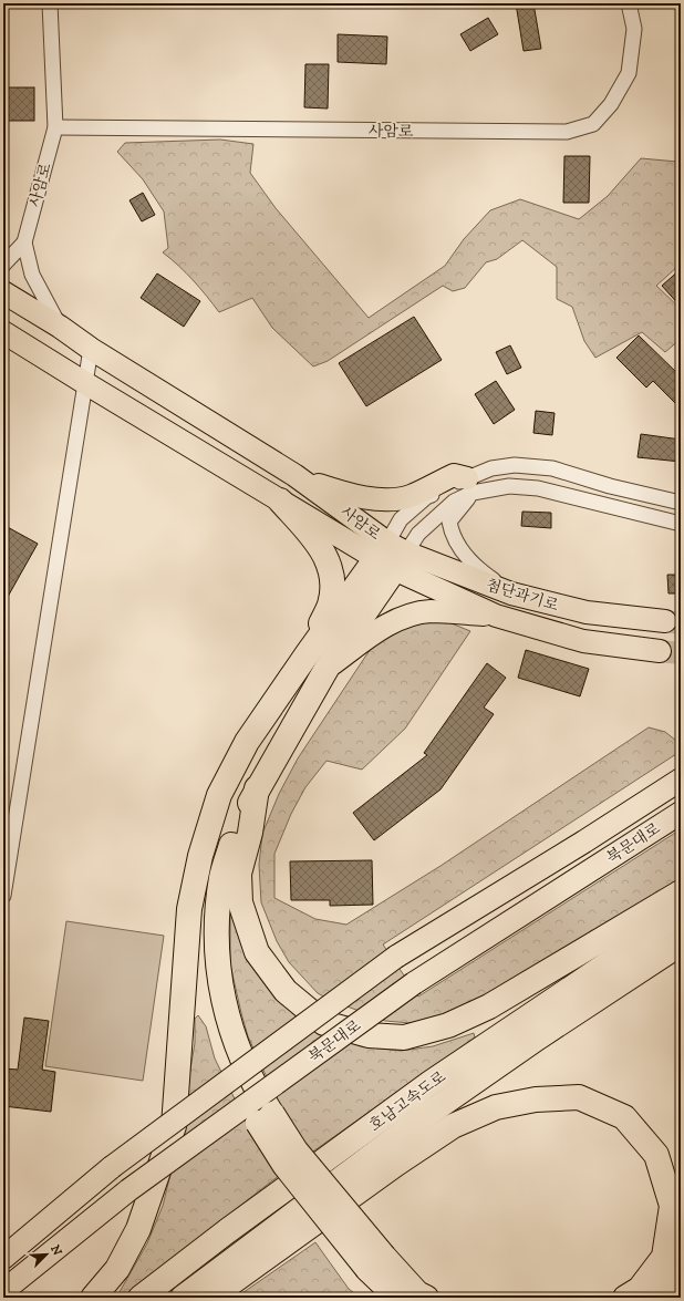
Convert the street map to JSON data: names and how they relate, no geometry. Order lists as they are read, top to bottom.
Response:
{
  "streets": {
    "highway": ["호남고속도로"],
    "main road": ["사암로", "첨단과기로", "북문대로"]
  },
  "crossings": [
    ["사암로", "첨단과기로"]
  ],
  "north": "top right"
}
